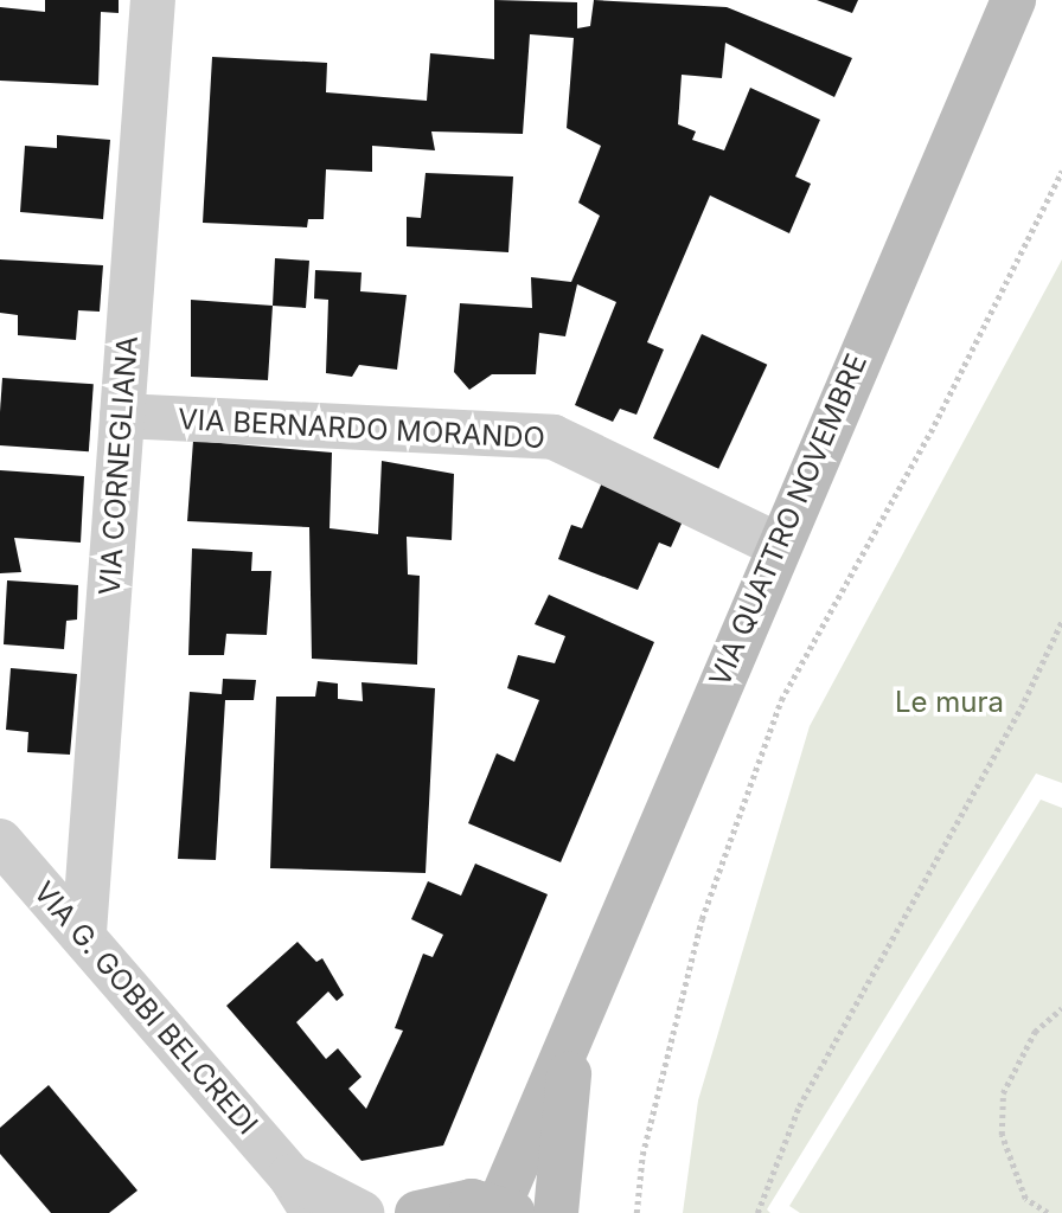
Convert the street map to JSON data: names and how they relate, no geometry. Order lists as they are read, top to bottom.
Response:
{
  "streets": {
    "main road": ["VIA QUATTRO NOVEMBRE"],
    "street": ["VIA BERNARDO MORANDO", "VIA CORNEGLIANA", "VIA G. GOBBI BELCREDI"]
  },
  "crossings": [
    ["VIA BERNARDO MORANDO", "VIA CORNEGLIANA"],
    ["VIA BERNARDO MORANDO", "VIA QUATTRO NOVEMBRE"],
    ["VIA CORNEGLIANA", "VIA G. GOBBI BELCREDI"]
  ],
  "parks": ["Le mura"]
}
